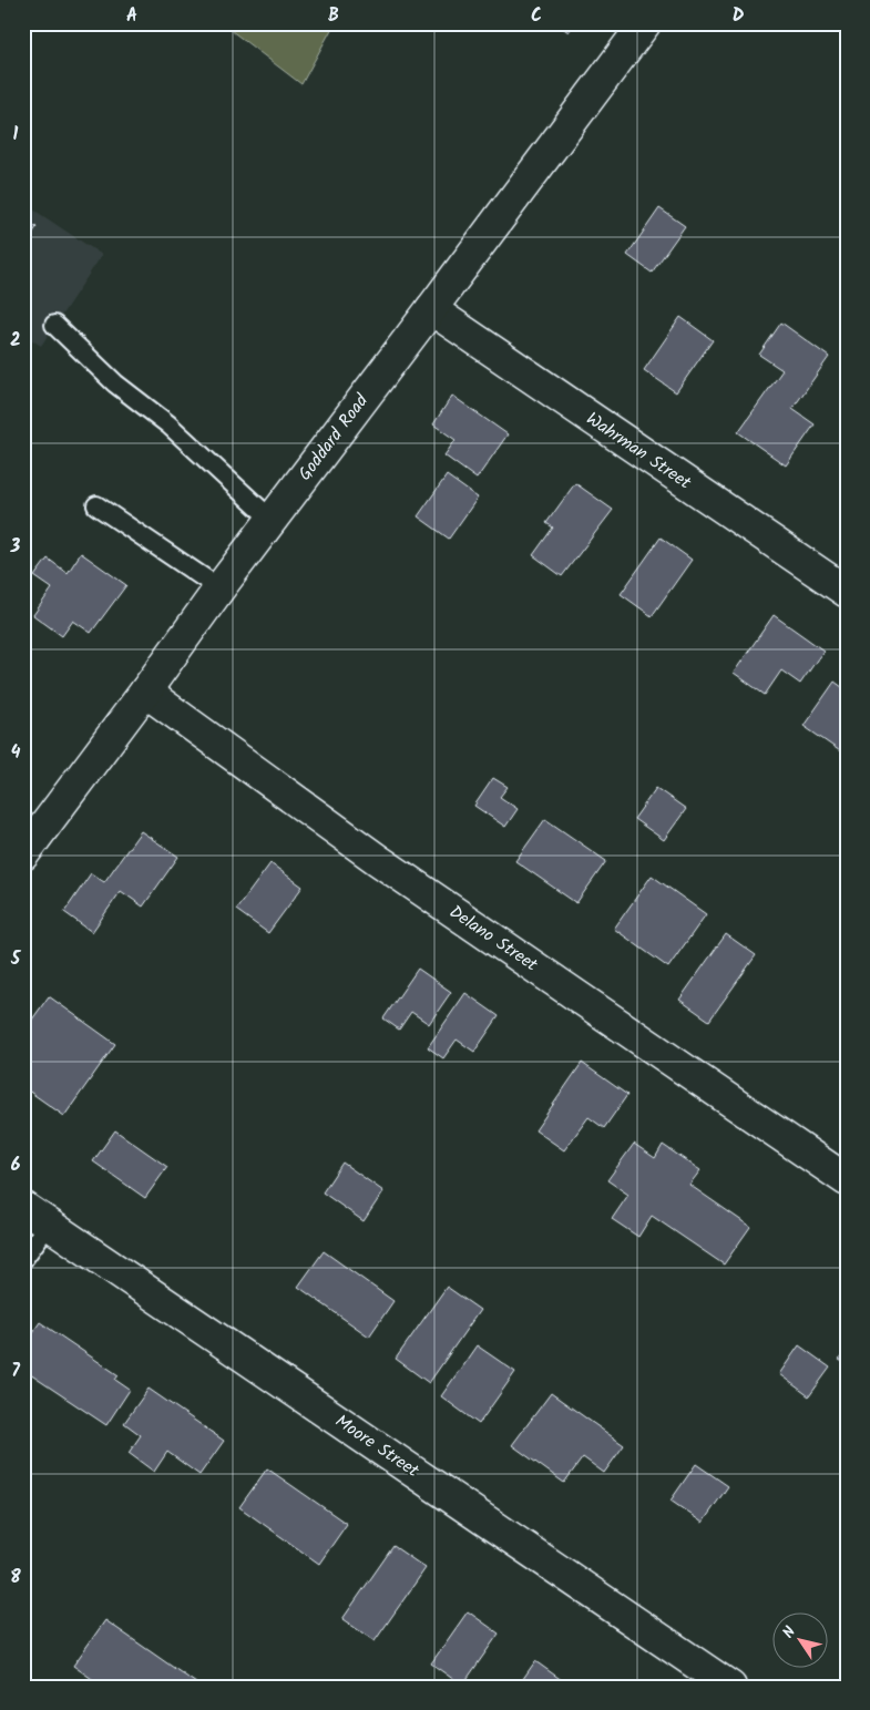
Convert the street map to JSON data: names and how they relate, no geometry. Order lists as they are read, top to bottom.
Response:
{
  "streets": {
    "street": [
      "Goddard Road",
      "Wahrman Street",
      "Delano Street",
      "Moore Street"
    ]
  },
  "crossings": [
    ["Goddard Road", "Wahrman Street"],
    ["Goddard Road", "Delano Street"]
  ],
  "north": "top left",
  "grid": {
    "columns": [
      "A",
      "B",
      "C",
      "D"
    ],
    "rows": [
      "1",
      "2",
      "3",
      "4",
      "5",
      "6",
      "7",
      "8"
    ]
  }
}
